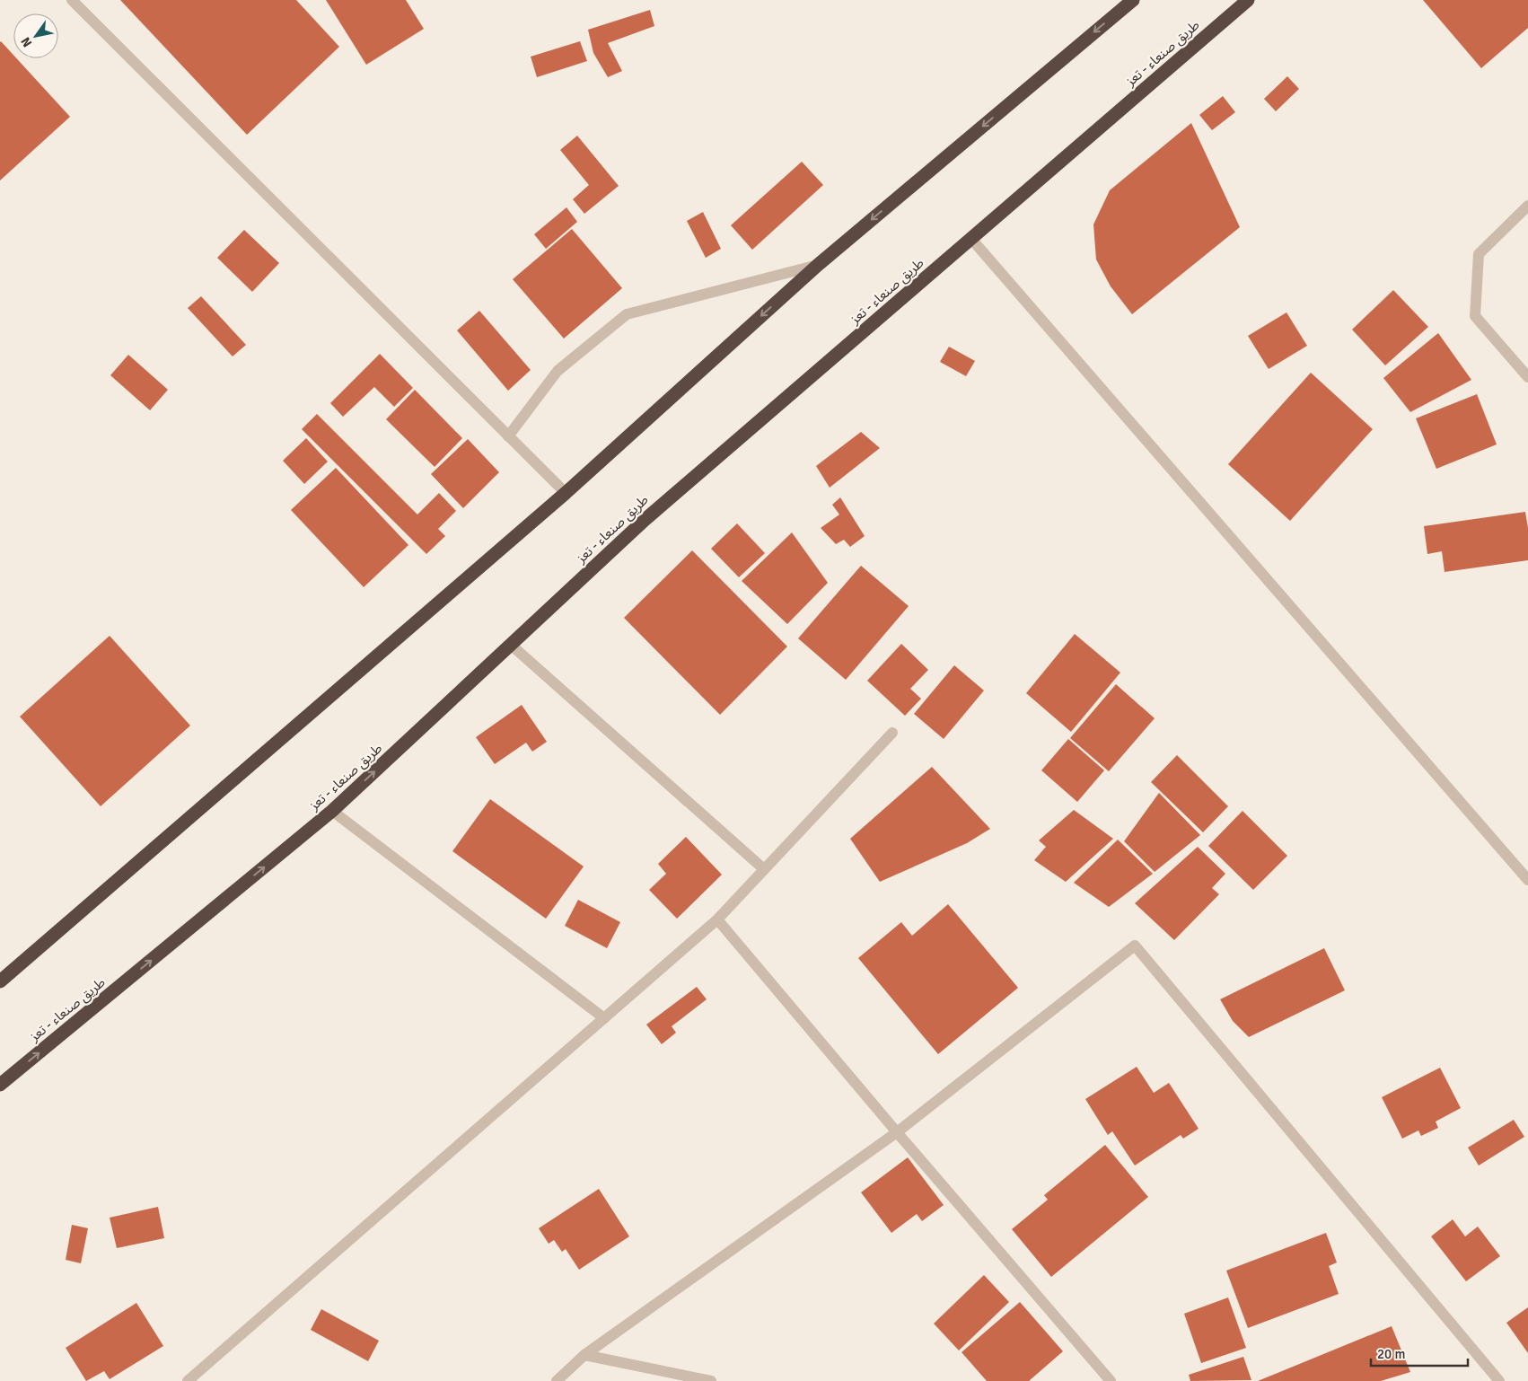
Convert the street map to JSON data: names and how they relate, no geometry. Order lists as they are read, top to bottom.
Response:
{
  "streets": {
    "highway": ["طريق صنعاء - تعز"]
  },
  "scale_bar": "20 m",
  "north": "bottom left"
}
